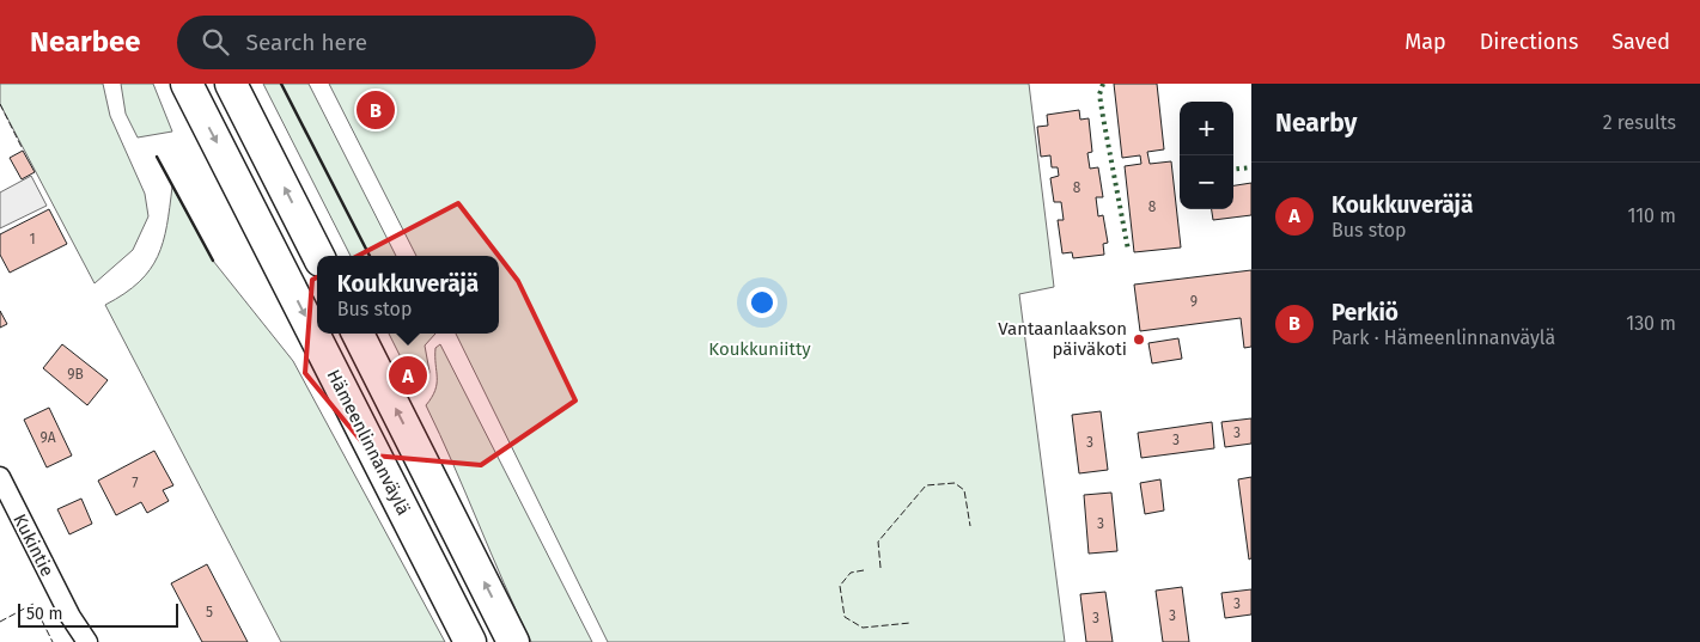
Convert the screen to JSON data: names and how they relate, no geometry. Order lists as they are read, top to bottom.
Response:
{
  "streets": {
    "highway": ["Hämeenlinnanväylä"],
    "street": ["Kukintie"]
  },
  "parks": ["Koukkuniitty"],
  "places": ["Vantaanlaakson päiväkoti"],
  "house_numbers": [
    "8",
    "8",
    "1",
    "9",
    "9B",
    "3",
    "9A",
    "3",
    "3",
    "7",
    "3",
    "3",
    "5",
    "3",
    "3"
  ],
  "scale_bar": "50 m",
  "page": {
    "header": "Nearbee",
    "search": "Search here",
    "nav": ["Map", "Directions", "Saved"],
    "heading": ["Nearby", "2 results"],
    "pins": ["B", "A"],
    "map_buttons": ["+", "−"],
    "list": [
      {
        "mark": "A",
        "name": "Koukkuveräjä",
        "note": "Bus stop",
        "value": "110 m"
      },
      {
        "mark": "B",
        "name": "Perkiö",
        "note": "Park · Hämeenlinnanväylä",
        "value": "130 m"
      }
    ],
    "popup": ["Koukkuveräjä", "Bus stop"],
    "scale": "50 m"
  }
}
